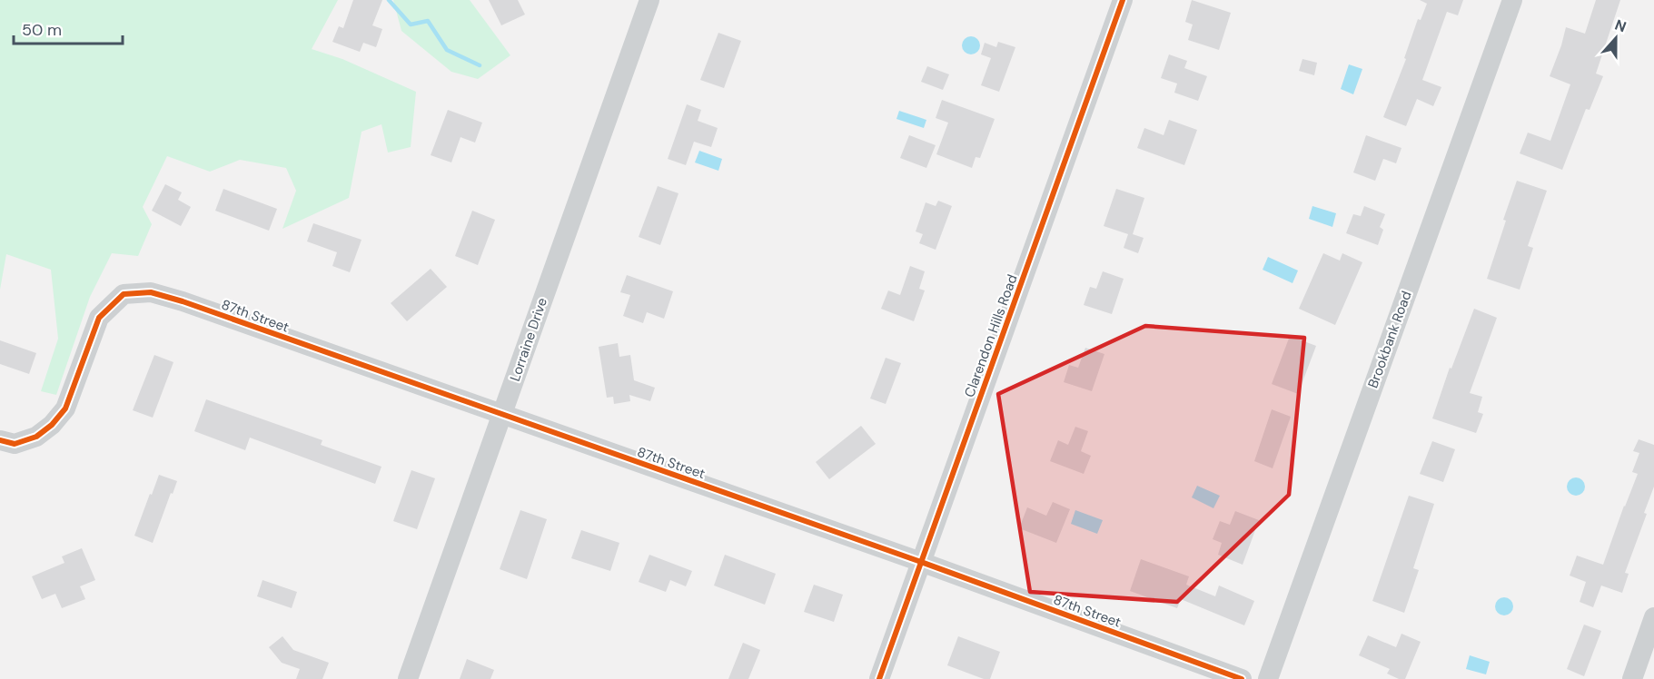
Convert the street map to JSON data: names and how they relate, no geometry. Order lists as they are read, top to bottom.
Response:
{
  "streets": {
    "street": [
      "87th Street",
      "Clarendon Hills Road",
      "Lorraine Drive",
      "Brookbank Road"
    ]
  },
  "crossings": [
    ["87th Street", "Clarendon Hills Road"],
    ["87th Street", "Lorraine Drive"]
  ],
  "scale_bar": "50 m",
  "north": "top"
}
